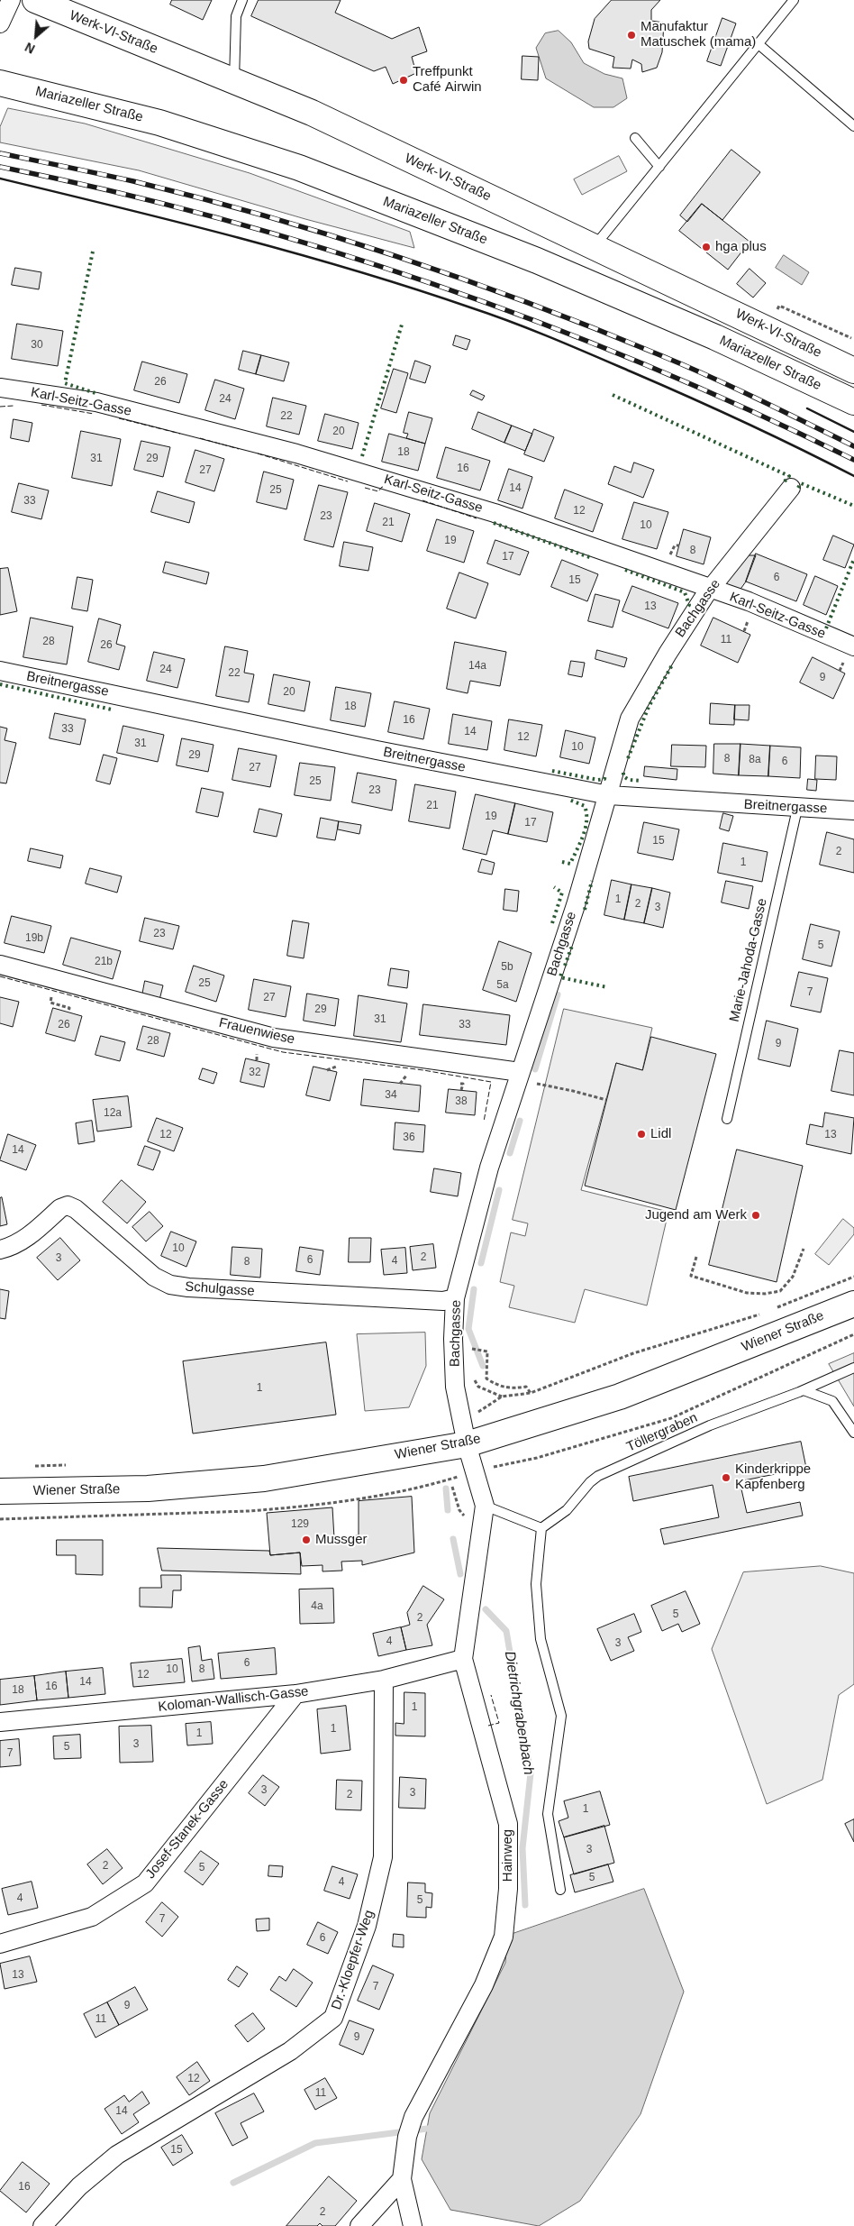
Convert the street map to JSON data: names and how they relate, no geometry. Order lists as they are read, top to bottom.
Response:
{
  "streets": {
    "main road": ["Werk-VI-Straße", "Mariazeller Straße", "Wiener Straße"],
    "street": [
      "Karl-Seitz-Gasse",
      "Bachgasse",
      "Breitnergasse",
      "Frauenwiese",
      "Schulgasse",
      "Koloman-Wallisch-Gasse",
      "Josef-Stanek-Gasse",
      "Hainweg",
      "Dr.-Kloepfer-Weg"
    ],
    "lane": ["Marie-Jahoda-Gasse", "Töllergraben"]
  },
  "crossings": [
    ["Karl-Seitz-Gasse", "Bachgasse"],
    ["Bachgasse", "Breitnergasse"],
    ["Bachgasse", "Frauenwiese"],
    ["Bachgasse", "Schulgasse"],
    ["Bachgasse", "Wiener Straße"],
    ["Bachgasse", "Hainweg"],
    ["Breitnergasse", "Marie-Jahoda-Gasse"],
    ["Wiener Straße", "Hainweg"],
    ["Koloman-Wallisch-Gasse", "Josef-Stanek-Gasse"],
    ["Koloman-Wallisch-Gasse", "Hainweg"],
    ["Koloman-Wallisch-Gasse", "Dr.-Kloepfer-Weg"]
  ],
  "water": ["Dietrichgrabenbach"],
  "places": [
    "Manufaktur Matuschek (mama)",
    "Treffpunkt Café Airwin",
    "hga plus",
    "Lidl",
    "Jugend am Werk",
    "Kinderkrippe Kapfenberg",
    "Mussger"
  ],
  "house_numbers": [
    "30",
    "26",
    "24",
    "22",
    "20",
    "18",
    "31",
    "29",
    "16",
    "27",
    "14",
    "25",
    "33",
    "12",
    "23",
    "21",
    "10",
    "19",
    "8",
    "17",
    "6",
    "15",
    "13",
    "11",
    "28",
    "26",
    "14a",
    "24",
    "22",
    "9",
    "20",
    "18",
    "16",
    "33",
    "14",
    "12",
    "31",
    "10",
    "29",
    "8",
    "8a",
    "6",
    "27",
    "25",
    "23",
    "21",
    "19",
    "17",
    "15",
    "2",
    "1",
    "1",
    "2",
    "3",
    "23",
    "19b",
    "5",
    "21b",
    "5b",
    "25",
    "5a",
    "7",
    "27",
    "29",
    "31",
    "26",
    "33",
    "28",
    "9",
    "32",
    "34",
    "38",
    "12a",
    "12",
    "13",
    "36",
    "14",
    "10",
    "2",
    "3",
    "6",
    "4",
    "8",
    "1",
    "129",
    "4a",
    "5",
    "2",
    "4",
    "3",
    "6",
    "10",
    "8",
    "12",
    "14",
    "16",
    "18",
    "1",
    "1",
    "1",
    "3",
    "5",
    "7",
    "3",
    "3",
    "2",
    "1",
    "3",
    "2",
    "5",
    "5",
    "4",
    "4",
    "5",
    "7",
    "6",
    "13",
    "7",
    "9",
    "11",
    "9",
    "12",
    "11",
    "14",
    "15",
    "16",
    "2"
  ],
  "north": "bottom left"
}
